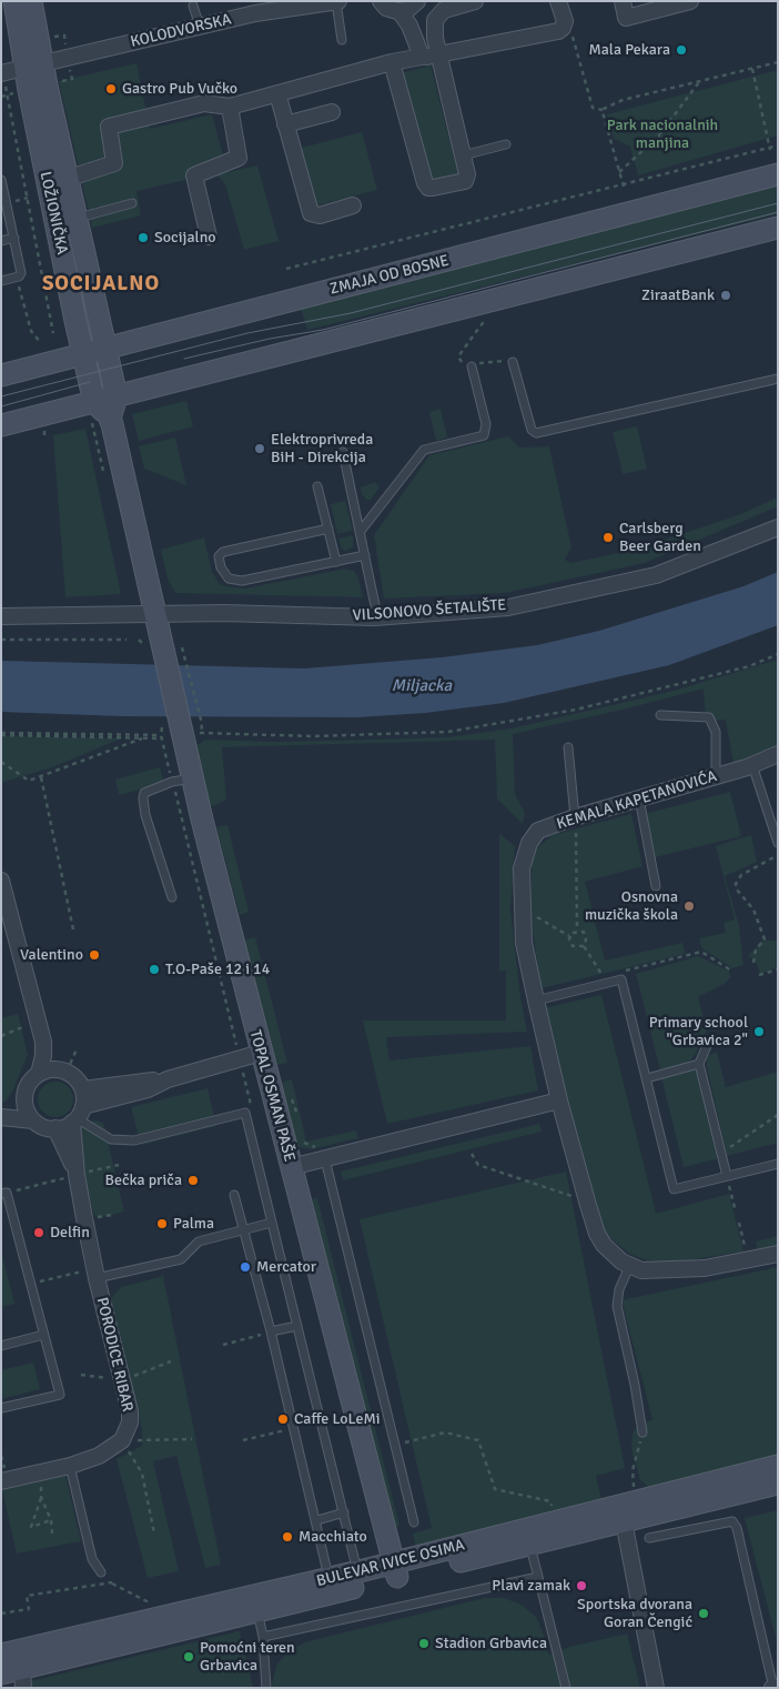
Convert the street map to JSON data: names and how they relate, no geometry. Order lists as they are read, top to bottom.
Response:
{
  "streets": {
    "main road": [
      "LOŽIONIČKA",
      "ZMAJA OD BOSNE",
      "TOPAL OSMAN PAŠE",
      "BULEVAR IVICE OSIMA"
    ],
    "street": [
      "KOLODVORSKA",
      "VILSONOVO ŠETALIŠTE",
      "KEMALA KAPETANOVIĆA",
      "PORODICE RIBAR"
    ]
  },
  "crossings": [
    ["KOLODVORSKA", "LOŽIONIČKA"],
    ["LOŽIONIČKA", "ZMAJA OD BOSNE"],
    ["VILSONOVO ŠETALIŠTE", "TOPAL OSMAN PAŠE"],
    ["TOPAL OSMAN PAŠE", "BULEVAR IVICE OSIMA"]
  ],
  "districts": ["SOCIJALNO"],
  "water": ["Miljacka"],
  "parks": ["Park nacionalnih manjina"],
  "places": [
    "Mala Pekara",
    "Gastro Pub Vučko",
    "Socijalno",
    "ZiraatBank",
    "Elektroprivreda BiH - Direkcija",
    "Carlsberg Beer Garden",
    "Osnovna muzička škola",
    "Valentino",
    "T.O-Paše 12 i 14",
    "Primary school \"Grbavica 2\"",
    "Bečka priča",
    "Palma",
    "Delfin",
    "Mercator",
    "Caffe LoLeMi",
    "Macchiato",
    "Plavi zamak",
    "Sportska dvorana Goran Čengić",
    "Stadion Grbavica",
    "Pomoćni teren Grbavica"
  ]
}
